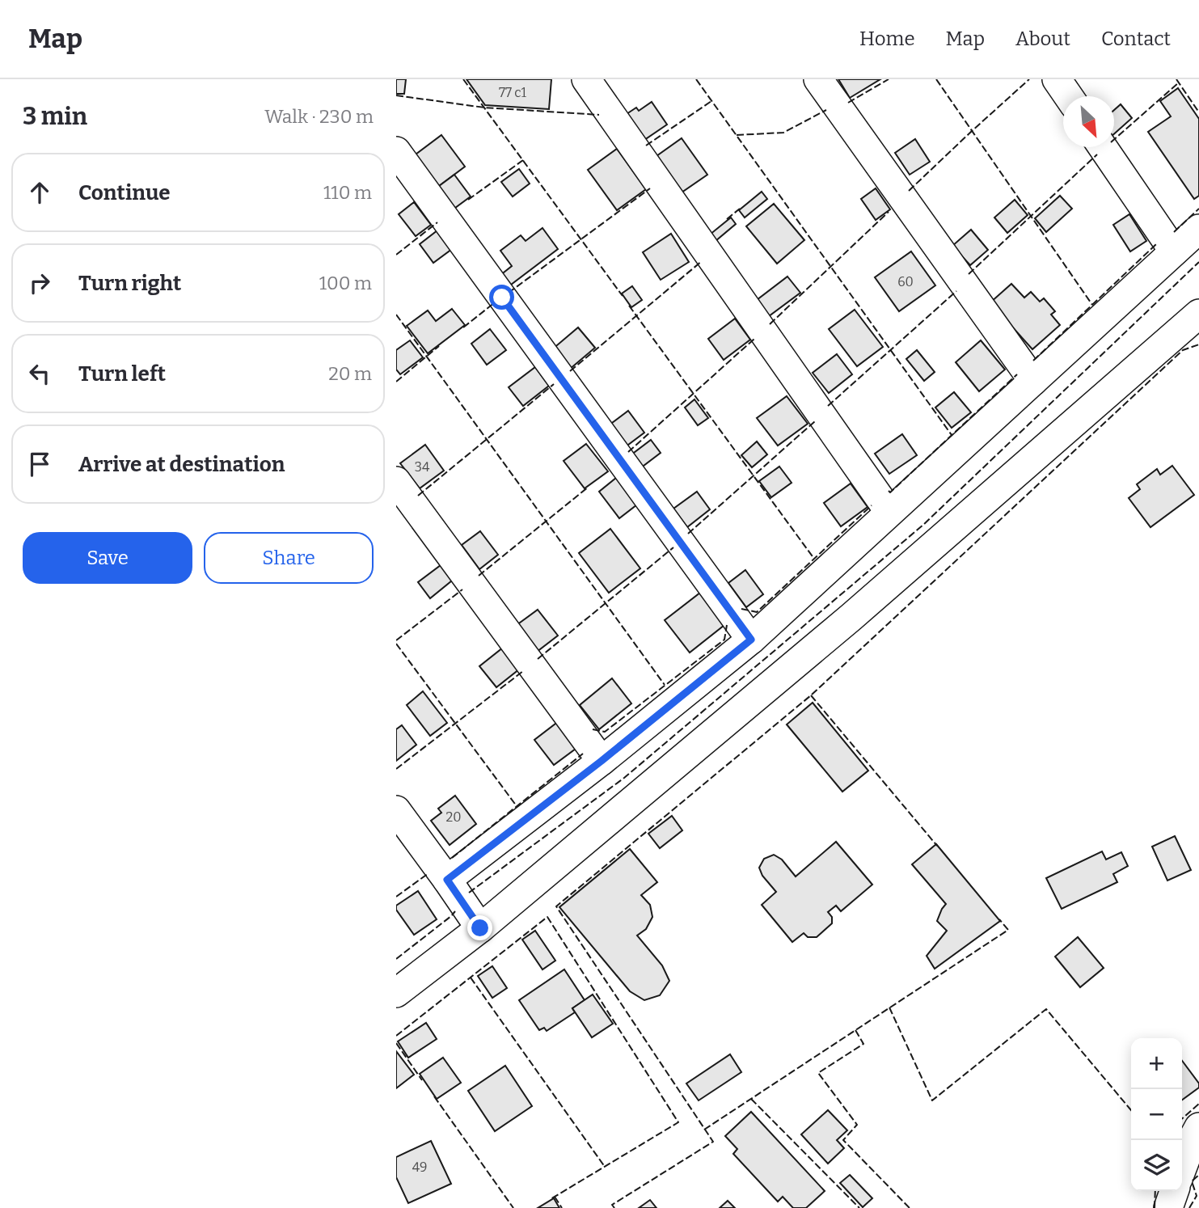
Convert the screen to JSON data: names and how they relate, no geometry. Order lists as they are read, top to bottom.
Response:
{
  "house_numbers": [
    "77 с1",
    "60",
    "34",
    "20",
    "49"
  ],
  "north": "bottom right",
  "page": {
    "header": "Map",
    "nav": [
      "Home",
      "Map",
      "About",
      "Contact"
    ],
    "heading": ["3 min", "Walk · 230 m"],
    "list": [
      ["Continue", "110 m"],
      ["Turn right", "100 m"],
      ["Turn left", "20 m"],
      "Arrive at destination"
    ],
    "buttons": ["Save", "Share"],
    "map_buttons": ["+", "−"]
  }
}
